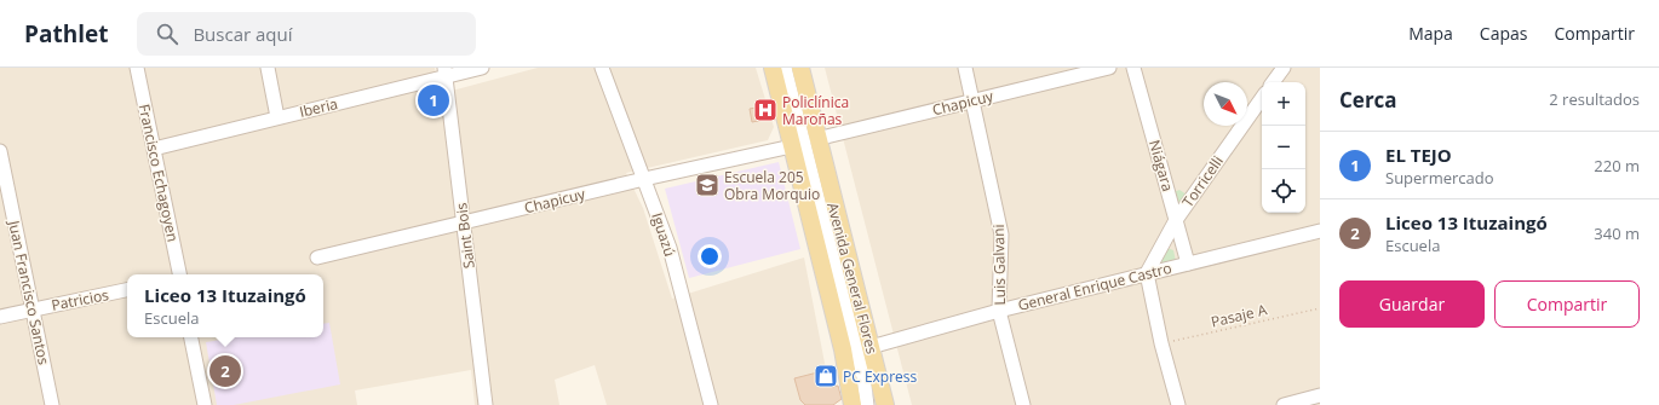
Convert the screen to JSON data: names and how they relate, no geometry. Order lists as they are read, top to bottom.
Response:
{
  "streets": {
    "main road": ["Avenida General Flores"],
    "street": [
      "Chapicuy",
      "Iberia",
      "Niágara",
      "Francisco Echagoyen",
      "Torricelli",
      "Iguazú",
      "Saint Bois",
      "Luis Galvani",
      "General Enrique Castro",
      "Juan Francisco Santos",
      "Patricios"
    ],
    "path": ["Pasaje A"]
  },
  "crossings": [
    ["Chapicuy", "Iguazú"],
    ["Chapicuy", "Saint Bois"],
    ["Chapicuy", "Luis Galvani"],
    ["Chapicuy", "Avenida General Flores"],
    ["Iberia", "Francisco Echagoyen"],
    ["Iberia", "Saint Bois"],
    ["Niágara", "Torricelli"],
    ["Niágara", "General Enrique Castro"],
    ["Torricelli", "General Enrique Castro"],
    ["Luis Galvani", "General Enrique Castro"],
    ["Avenida General Flores", "General Enrique Castro"],
    ["Juan Francisco Santos", "Patricios"]
  ],
  "places": {
    "hospital": ["Policlínica Maroñas"],
    "school or university": ["Escuela 205 Obra Morquio"],
    "shop": ["PC Express"]
  },
  "north": "bottom right",
  "page": {
    "header": "Pathlet",
    "search": "Buscar aquí",
    "nav": ["Mapa", "Capas", "Compartir"],
    "heading": ["Cerca", "2 resultados"],
    "map_buttons": ["+", "−"],
    "pins": ["1", "2"],
    "list": [
      {
        "mark": "1",
        "name": "EL TEJO",
        "note": "Supermercado",
        "value": "220 m"
      },
      {
        "mark": "2",
        "name": "Liceo 13 Ituzaingó",
        "note": "Escuela",
        "value": "340 m"
      }
    ],
    "buttons": ["Guardar", "Compartir"],
    "popup": ["Liceo 13 Ituzaingó", "Escuela"]
  }
}
